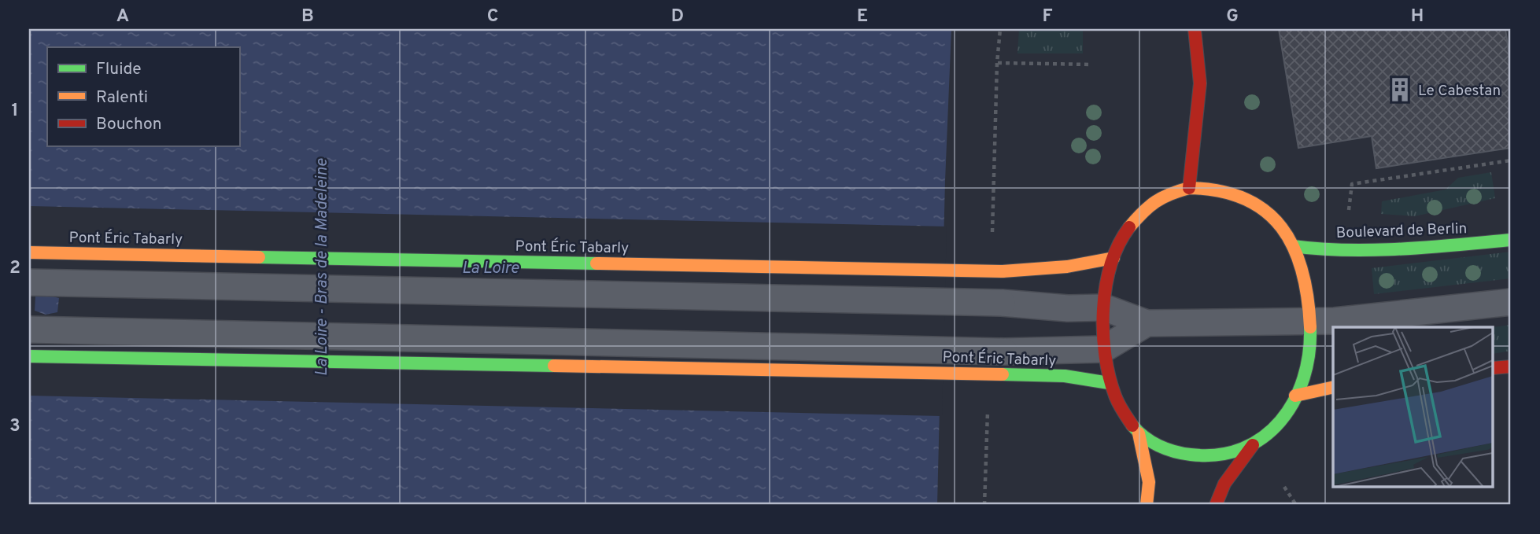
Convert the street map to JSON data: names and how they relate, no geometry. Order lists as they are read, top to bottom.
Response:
{
  "streets": {
    "street": ["Boulevard de Berlin", "Pont Éric Tabarly"]
  },
  "water": ["La Loire - Bras de la Madeleine", "La Loire"],
  "places": {
    "building": ["Le Cabestan"]
  },
  "legend": ["Fluide", "Ralenti", "Bouchon"],
  "grid": {
    "columns": [
      "A",
      "B",
      "C",
      "D",
      "E",
      "F",
      "G",
      "H"
    ],
    "rows": ["1", "2", "3"]
  }
}
